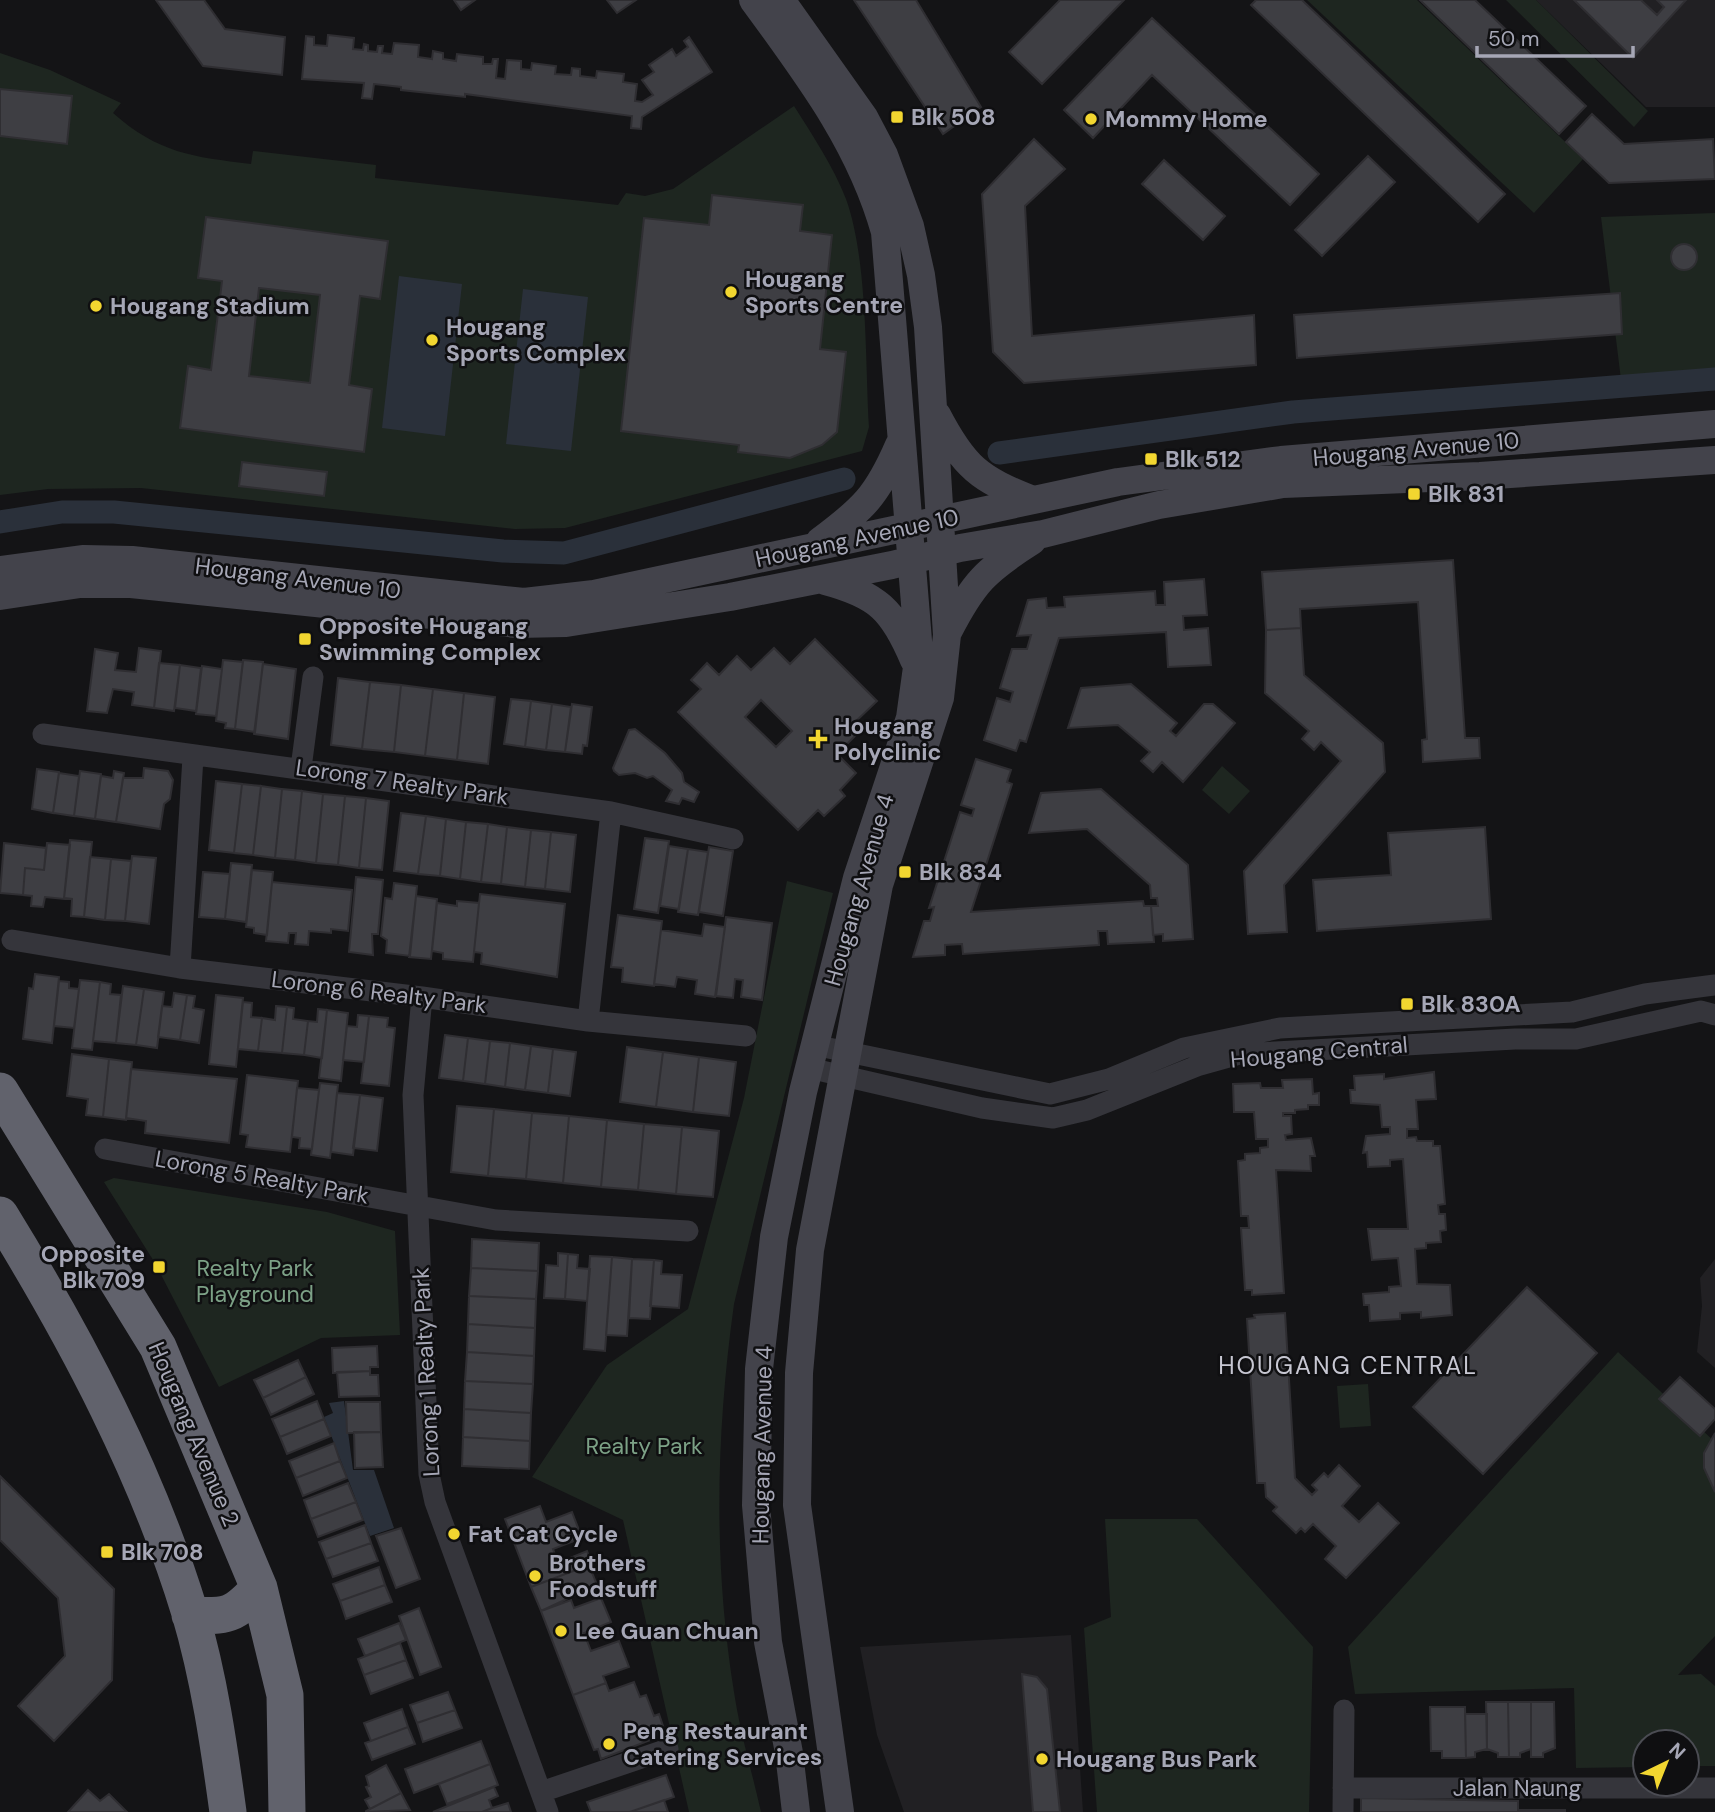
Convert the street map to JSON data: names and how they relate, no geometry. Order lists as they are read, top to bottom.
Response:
{
  "streets": {
    "highway": ["Hougang Avenue 2"],
    "main road": ["Hougang Avenue 10", "Hougang Avenue 4"],
    "street": [
      "Lorong 7 Realty Park",
      "Lorong 6 Realty Park",
      "Hougang Central",
      "Lorong 5 Realty Park",
      "Lorong 1 Realty Park",
      "Jalan Naung"
    ]
  },
  "crossings": [
    ["Hougang Avenue 10", "Hougang Avenue 4"],
    ["Hougang Avenue 4", "Hougang Central"],
    ["Lorong 6 Realty Park", "Lorong 1 Realty Park"],
    ["Lorong 5 Realty Park", "Lorong 1 Realty Park"]
  ],
  "districts": ["HOUGANG CENTRAL"],
  "parks": ["Realty Park Playground", "Realty Park"],
  "places": {
    "transit": [
      "Blk 508",
      "Blk 512",
      "Blk 831",
      "Opposite Hougang Swimming Complex",
      "Blk 834",
      "Blk 830A",
      "Opposite Blk 709",
      "Blk 708"
    ],
    "other": [
      "Mommy Home",
      "Hougang Sports Centre",
      "Hougang Stadium",
      "Hougang Sports Complex",
      "Fat Cat Cycle",
      "Brothers Foodstuff",
      "Lee Guan Chuan",
      "Peng Restaurant Catering Services",
      "Hougang Bus Park"
    ],
    "health": ["Hougang Polyclinic"]
  },
  "scale_bar": "50 m",
  "north": "top right"
}
